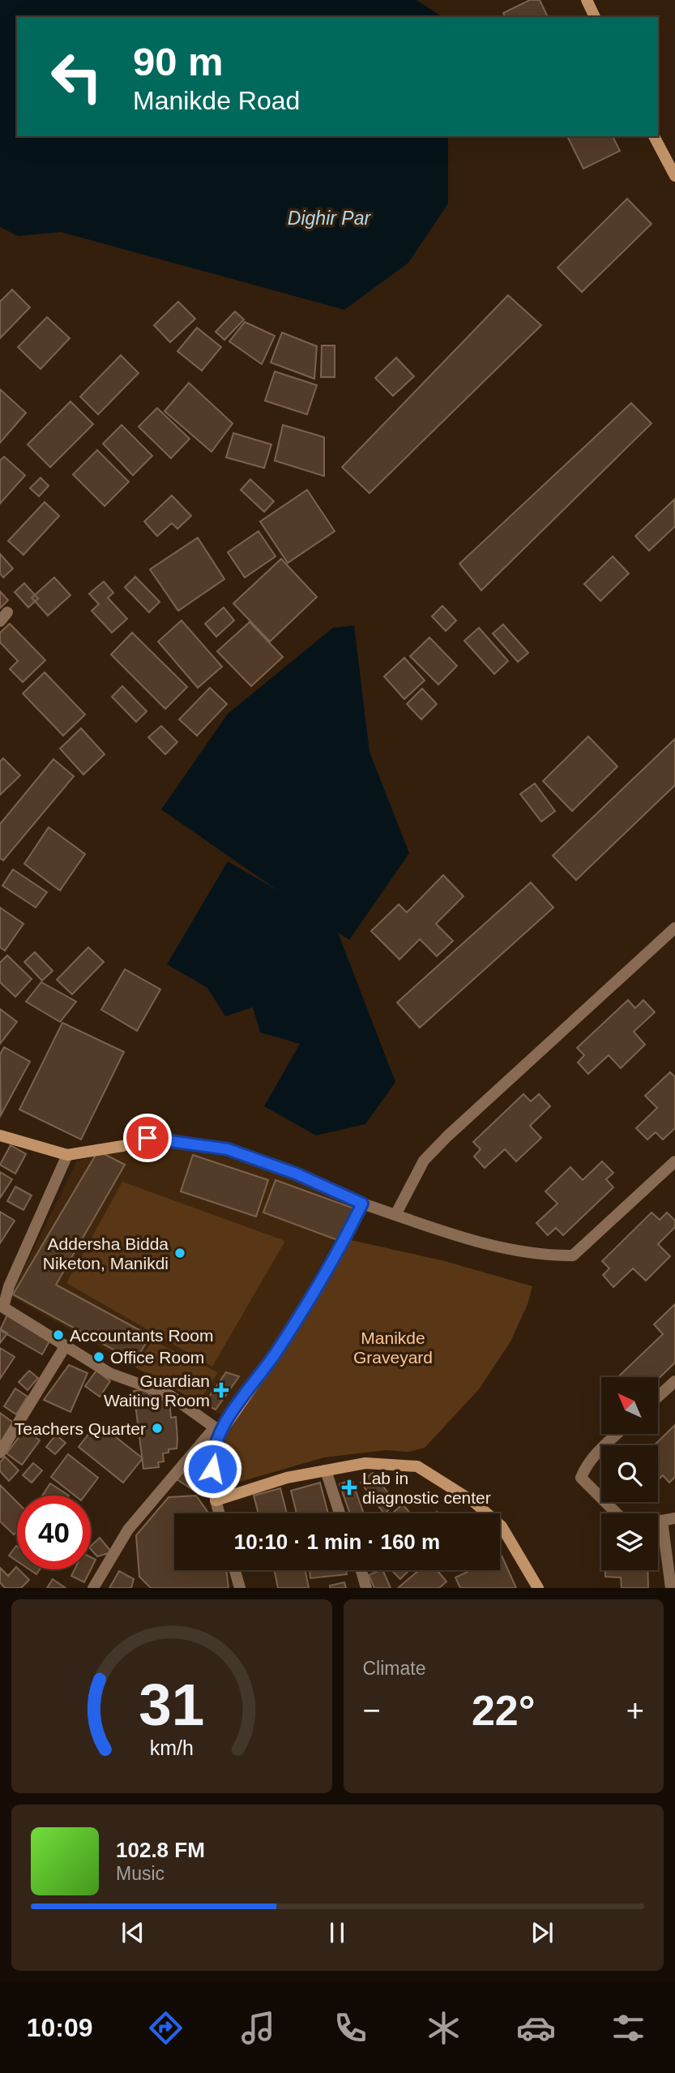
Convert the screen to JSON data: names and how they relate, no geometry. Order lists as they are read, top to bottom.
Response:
{
  "water": ["Dighir Par"],
  "parks": ["Manikde Graveyard"],
  "places": {
    "other": [
      "Addersha Bidda Niketon, Manikdi",
      "Accountants Room",
      "Office Room",
      "Teachers Quarter"
    ],
    "health": ["Guardian Waiting Room", "Lab in diagnostic center"]
  },
  "north": "top left",
  "page": {
    "turn": ["90 m", "Manikde Road"],
    "limit": "40",
    "trip": "10:10 · 1 min · 160 m",
    "tile": "Climate",
    "heat": ["−", "22°", "+"],
    "song": ["102.8 FM", "Music"],
    "tabs": "10:09",
    "gauge": ["31", "km/h"]
  }
}
